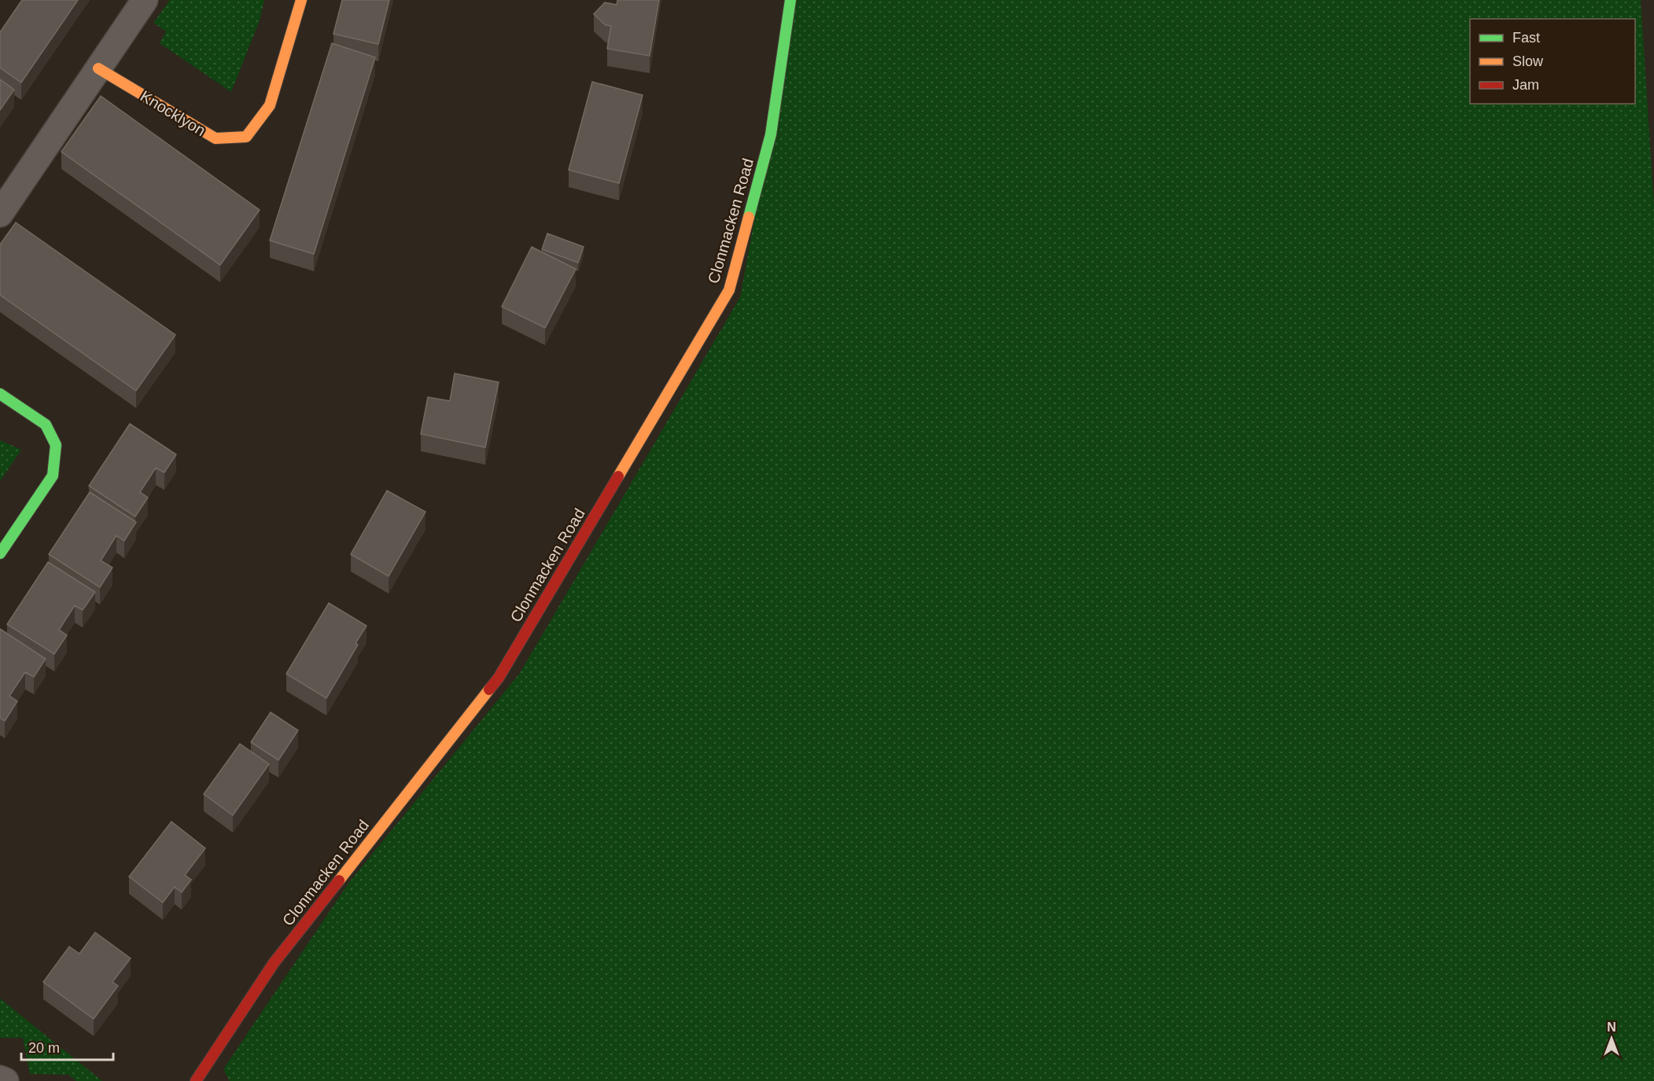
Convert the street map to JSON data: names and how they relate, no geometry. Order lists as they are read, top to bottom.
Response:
{
  "streets": {
    "street": ["Knocklyon", "Clonmacken Road"]
  },
  "legend": ["Fast", "Slow", "Jam"],
  "scale_bar": "20 m",
  "north": "top"
}
